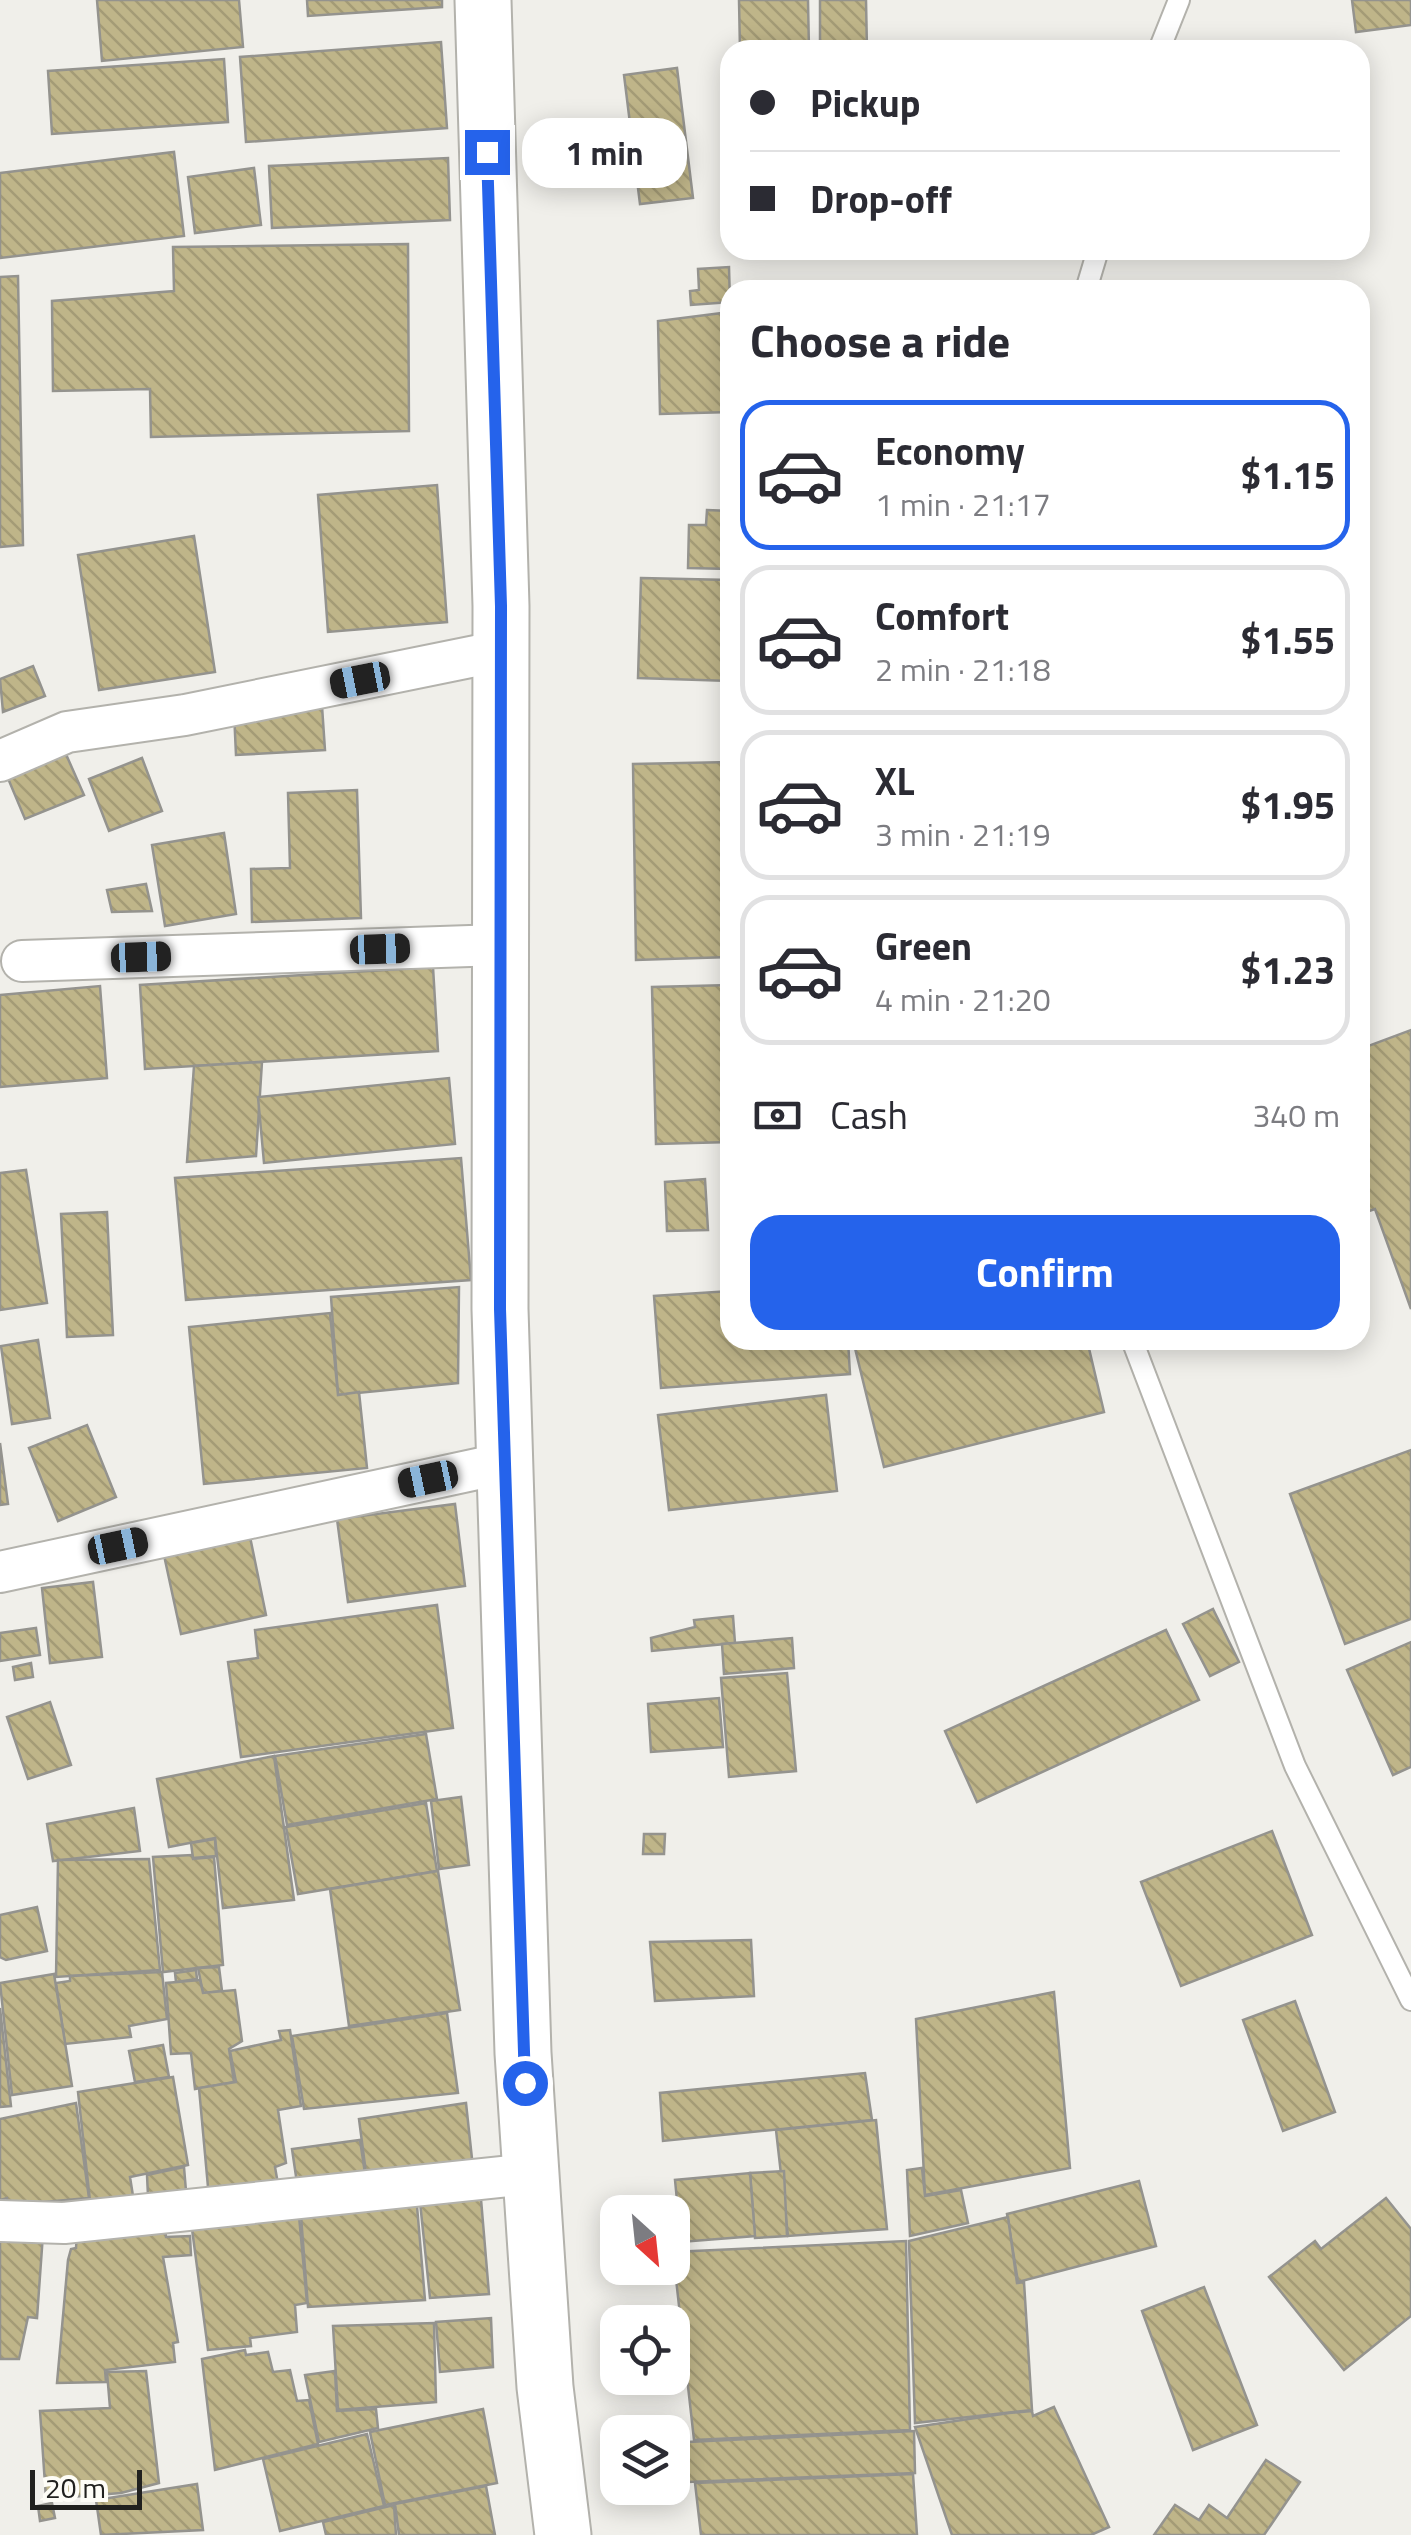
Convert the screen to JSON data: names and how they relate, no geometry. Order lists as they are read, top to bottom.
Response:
{
  "scale_bar": "20 m",
  "north": "bottom right",
  "page": {
    "banner": ["Pickup", "Drop-off"],
    "bubble": "1 min",
    "heading": "Choose a ride",
    "list": [
      {
        "name": "Economy",
        "note": "1 min · 21:17",
        "value": "$1.15"
      },
      {
        "name": "Comfort",
        "note": "2 min · 21:18",
        "value": "$1.55"
      },
      {
        "name": "XL",
        "note": "3 min · 21:19",
        "value": "$1.95"
      },
      {
        "name": "Green",
        "note": "4 min · 21:20",
        "value": "$1.23"
      }
    ],
    "pay": ["Cash", "340 m"],
    "buttons": "Confirm",
    "scale": "20 m"
  }
}
